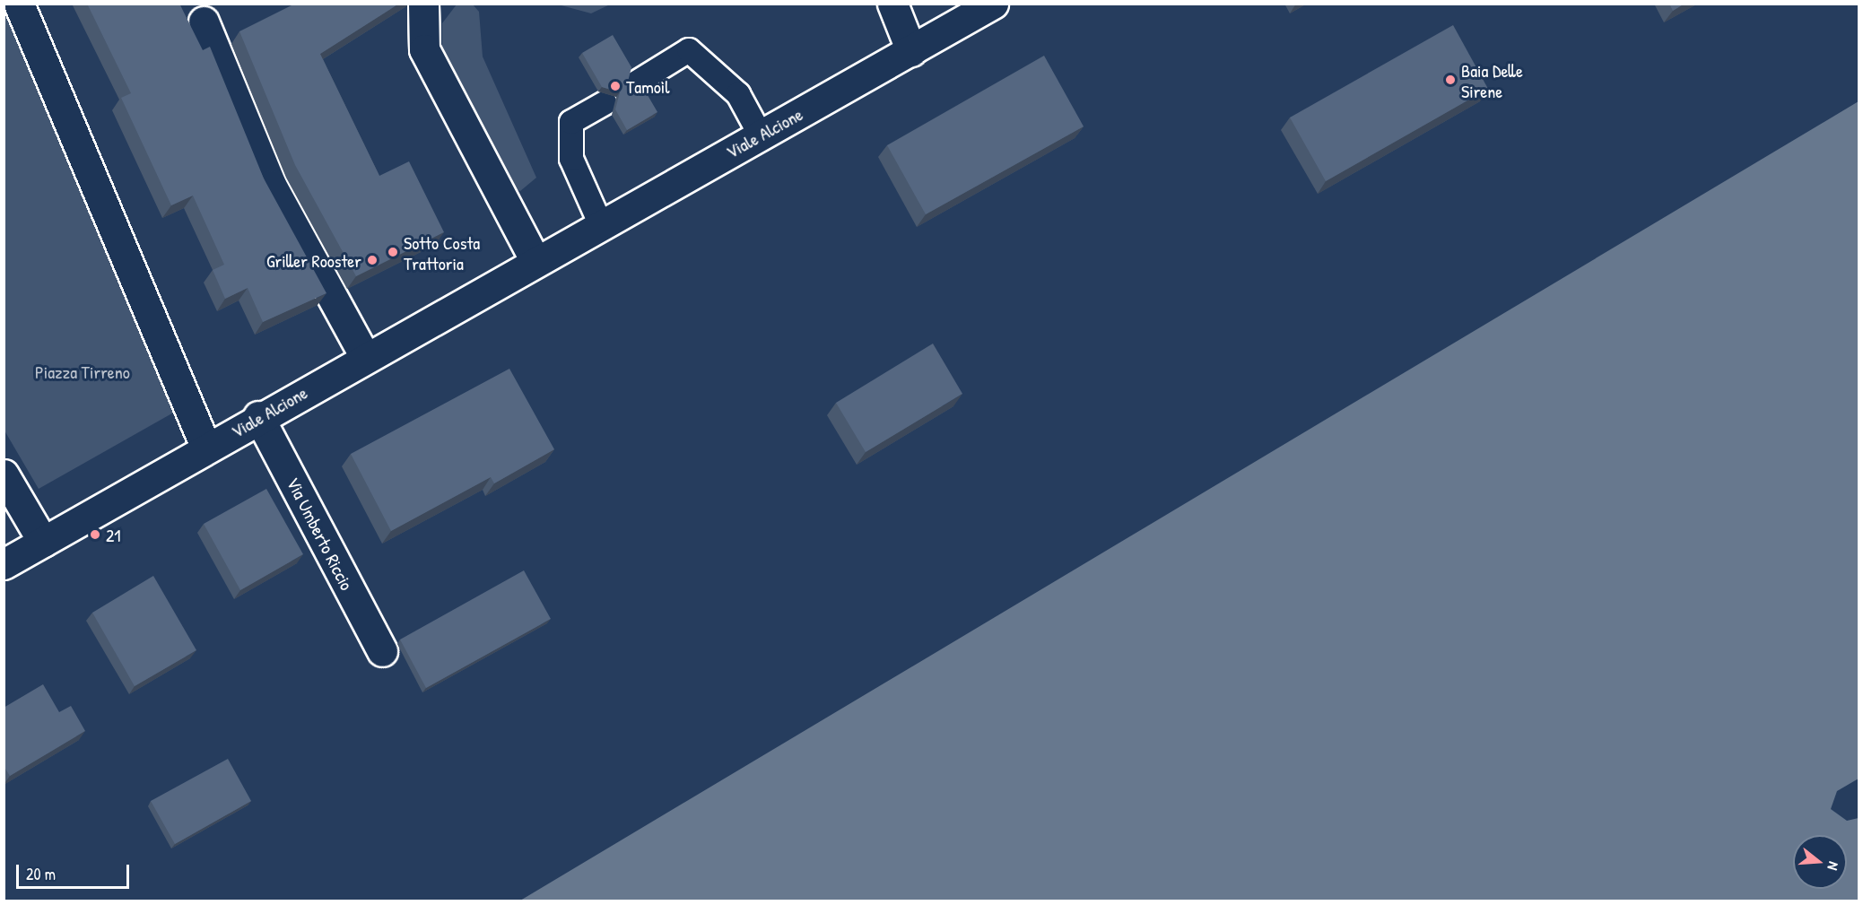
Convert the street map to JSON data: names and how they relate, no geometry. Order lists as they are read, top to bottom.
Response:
{
  "streets": {
    "street": ["Viale Alcione", "Via Umberto Riccio"]
  },
  "crossings": [
    ["Viale Alcione", "Via Umberto Riccio"]
  ],
  "parks": ["Piazza Tirreno"],
  "places": [
    "Baia Delle Sirene",
    "Tamoil",
    "Sotto Costa Trattoria",
    "Griller Rooster",
    "21"
  ],
  "scale_bar": "20 m",
  "north": "right"
}
